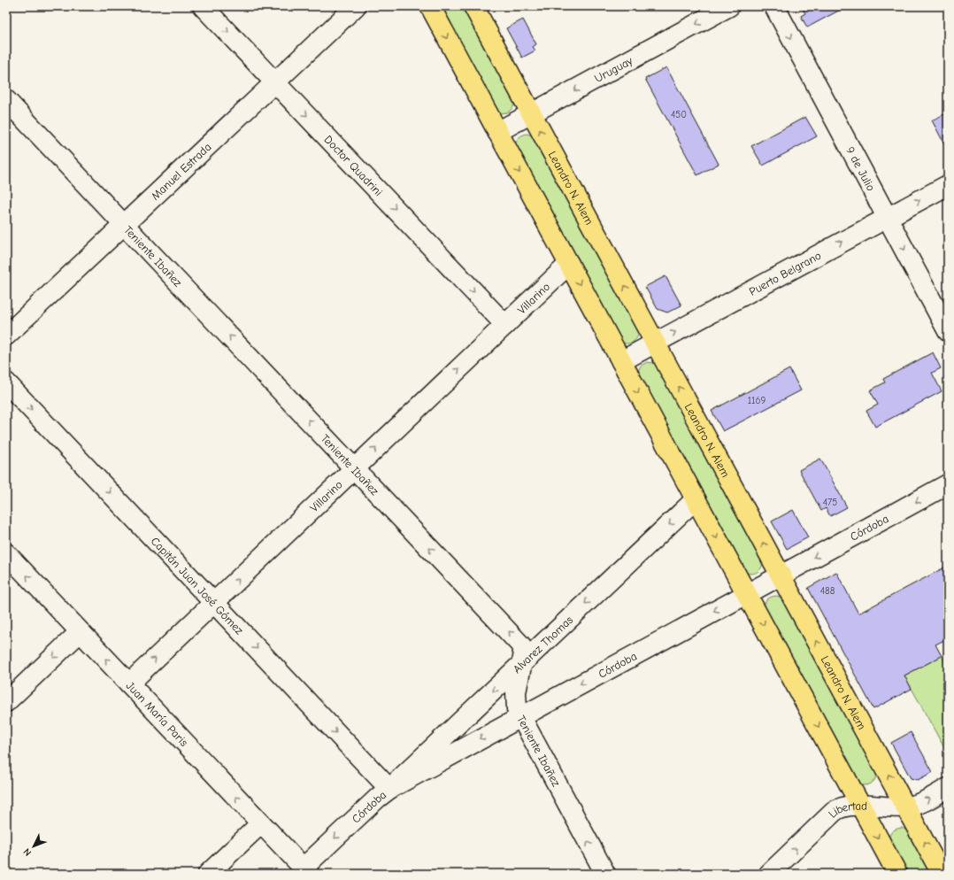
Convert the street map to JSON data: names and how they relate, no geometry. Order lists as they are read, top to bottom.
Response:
{
  "streets": {
    "main road": ["Leandro N. Alem"],
    "street": [
      "Uruguay",
      "Doctor Quadrini",
      "9 de Julio",
      "Manuel Estrada",
      "Teniente Ibañez",
      "Puerto Belgrano",
      "Villarino",
      "Córdoba",
      "Capitán Juan José Gómez",
      "Alvarez Thomas",
      "Juan María Paris",
      "Libertad"
    ]
  },
  "crossings": [
    ["Uruguay", "Leandro N. Alem"],
    ["Doctor Quadrini", "Manuel Estrada"],
    ["Doctor Quadrini", "Villarino"],
    ["9 de Julio", "Puerto Belgrano"],
    ["Manuel Estrada", "Teniente Ibañez"],
    ["Leandro N. Alem", "Puerto Belgrano"],
    ["Leandro N. Alem", "Córdoba"],
    ["Leandro N. Alem", "Libertad"],
    ["Teniente Ibañez", "Villarino"],
    ["Teniente Ibañez", "Córdoba"],
    ["Teniente Ibañez", "Alvarez Thomas"],
    ["Villarino", "Capitán Juan José Gómez"],
    ["Villarino", "Juan María Paris"],
    ["Córdoba", "Capitán Juan José Gómez"],
    ["Córdoba", "Alvarez Thomas"],
    ["Córdoba", "Juan María Paris"],
    ["Capitán Juan José Gómez", "Alvarez Thomas"]
  ],
  "one_way": [
    "Uruguay",
    "Doctor Quadrini",
    "9 de Julio",
    "Teniente Ibañez",
    "Puerto Belgrano",
    "Villarino",
    "Córdoba",
    "Capitán Juan José Gómez",
    "Alvarez Thomas",
    "Juan María Paris",
    "Libertad"
  ],
  "house_numbers": [
    "450",
    "1169",
    "475",
    "488"
  ],
  "north": "bottom left"
}
